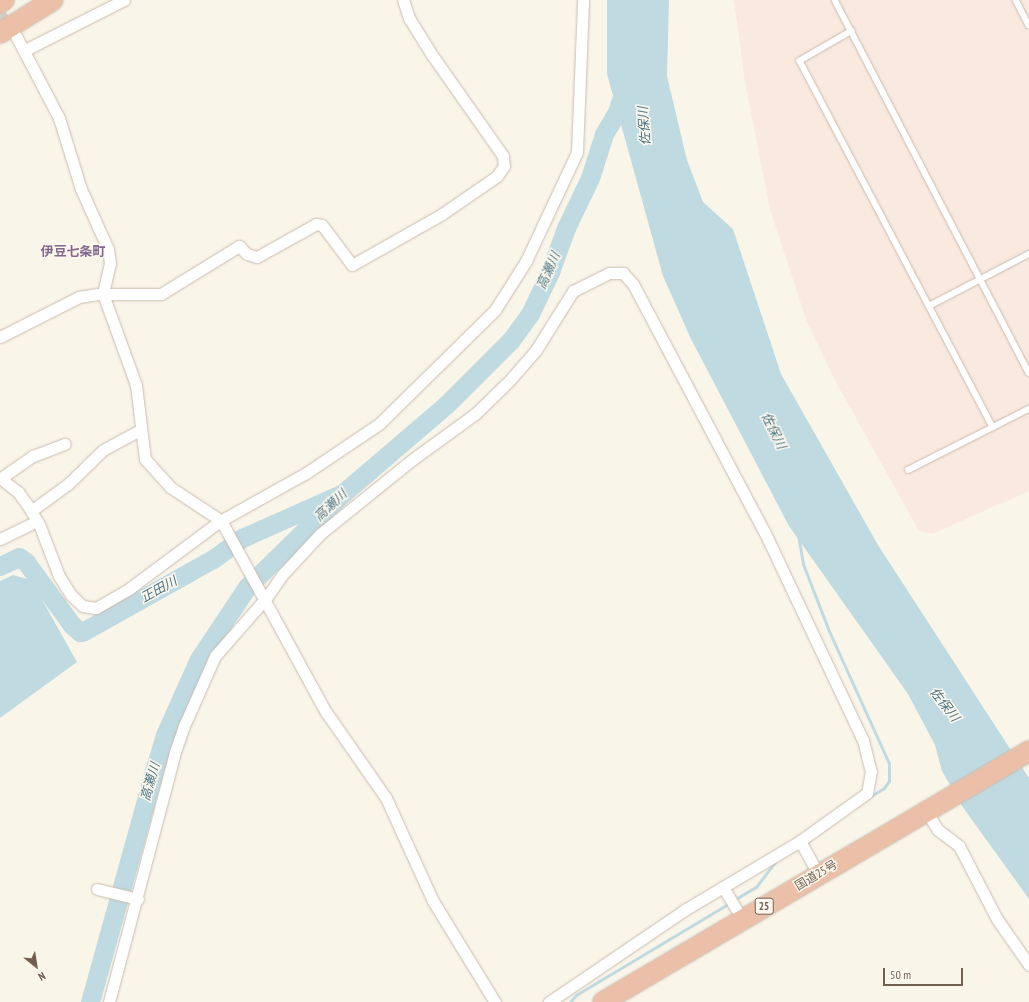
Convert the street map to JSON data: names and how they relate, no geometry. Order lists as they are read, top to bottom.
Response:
{
  "streets": {
    "highway": ["国道25号", "25"]
  },
  "districts": ["伊豆七条町"],
  "water": ["佐保川", "高瀬川", "正田川"],
  "scale_bar": "50 m",
  "north": "bottom right"
}
